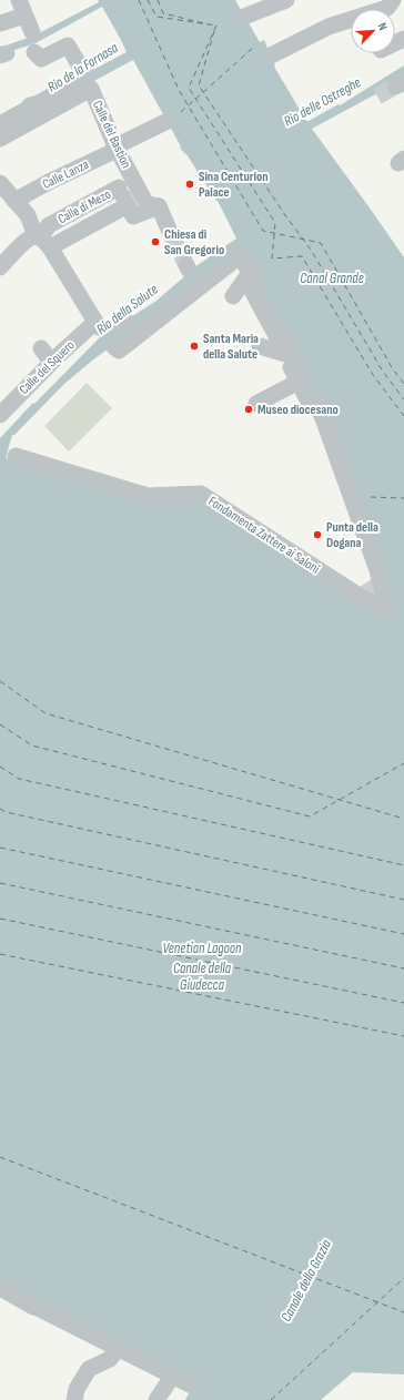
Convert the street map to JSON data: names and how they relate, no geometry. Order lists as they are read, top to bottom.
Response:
{
  "streets": {
    "street": [
      "Calle del Bastion",
      "Calle Lanza",
      "Calle di Mezo",
      "Calle del Squero",
      "Fondamenta Zattere ai Saloni"
    ]
  },
  "crossings": [
    ["Calle del Bastion", "Calle Lanza"],
    ["Calle del Bastion", "Calle di Mezo"],
    ["Calle di Mezo", "Calle del Squero"]
  ],
  "water": [
    "Rio de la Fornasa",
    "Rio delle Ostreghe",
    "Canal Grande",
    "Rio della Salute",
    "Venetian Lagoon",
    "Canale della Giudecca",
    "Canale della Grazia"
  ],
  "places": [
    "Sina Centurion Palace",
    "Chiesa di San Gregorio",
    "Santa Maria della Salute",
    "Museo diocesano",
    "Punta della Dogana"
  ],
  "north": "top right"
}
